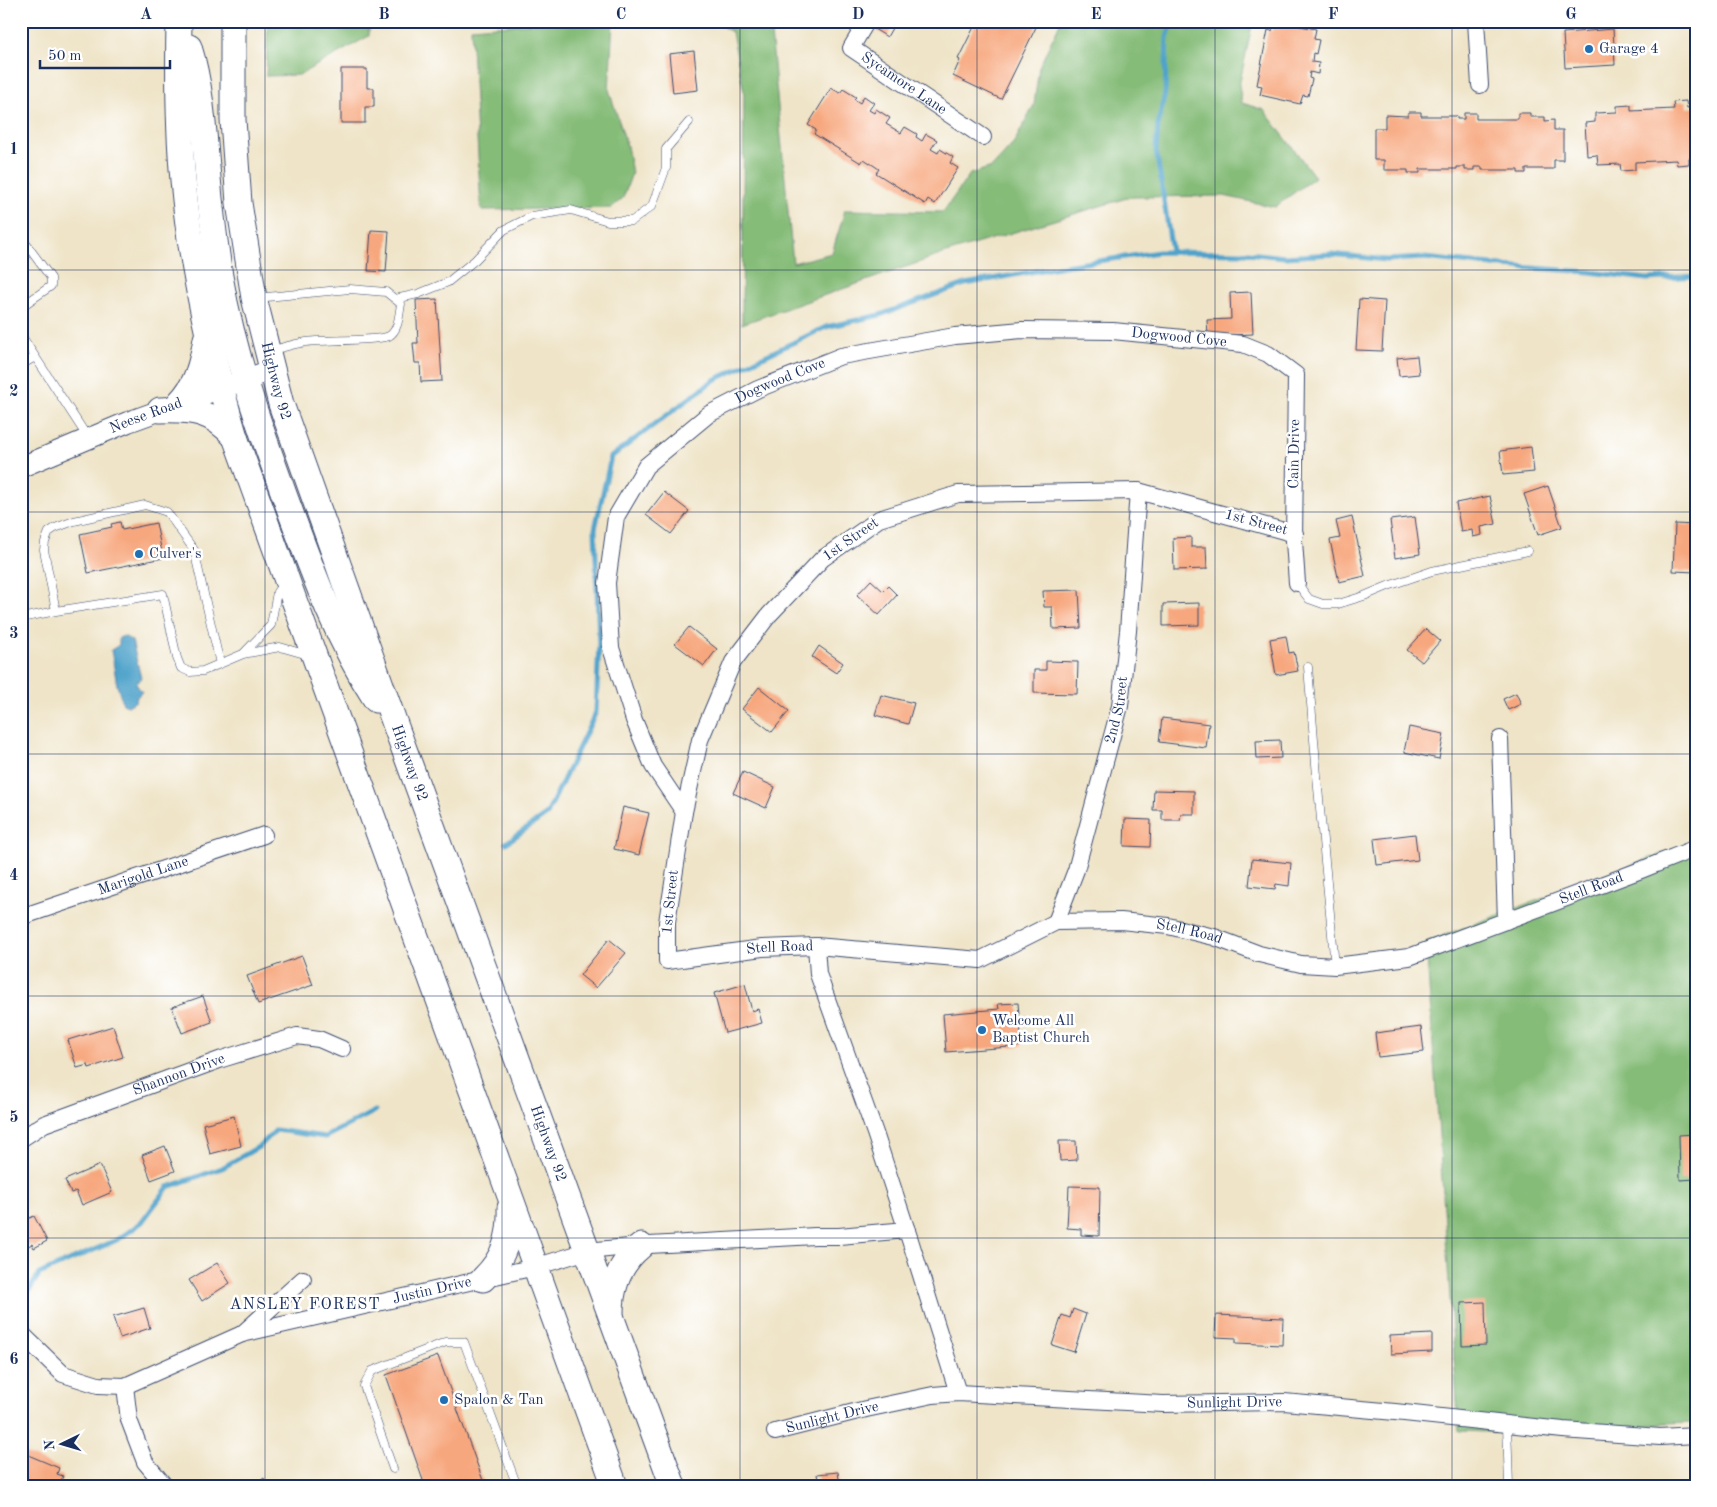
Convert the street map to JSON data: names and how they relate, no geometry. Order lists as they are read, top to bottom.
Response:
{
  "streets": {
    "main road": ["Highway 92"],
    "street": [
      "Sycamore Lane",
      "Dogwood Cove",
      "Neese Road",
      "Cain Drive",
      "1st Street",
      "2nd Street",
      "Marigold Lane",
      "Stell Road",
      "Shannon Drive",
      "Justin Drive",
      "Sunlight Drive"
    ]
  },
  "crossings": [
    ["Dogwood Cove", "Cain Drive"],
    ["Dogwood Cove", "1st Street"],
    ["Highway 92", "Neese Road"],
    ["Cain Drive", "1st Street"],
    ["1st Street", "2nd Street"],
    ["1st Street", "Stell Road"],
    ["2nd Street", "Stell Road"]
  ],
  "districts": ["ANSLEY FOREST"],
  "places": [
    "Garage 4",
    "Culver's",
    "Welcome All Baptist Church",
    "Spalon & Tan"
  ],
  "scale_bar": "50 m",
  "north": "left",
  "grid": {
    "columns": [
      "A",
      "B",
      "C",
      "D",
      "E",
      "F",
      "G"
    ],
    "rows": [
      "1",
      "2",
      "3",
      "4",
      "5",
      "6"
    ]
  }
}
